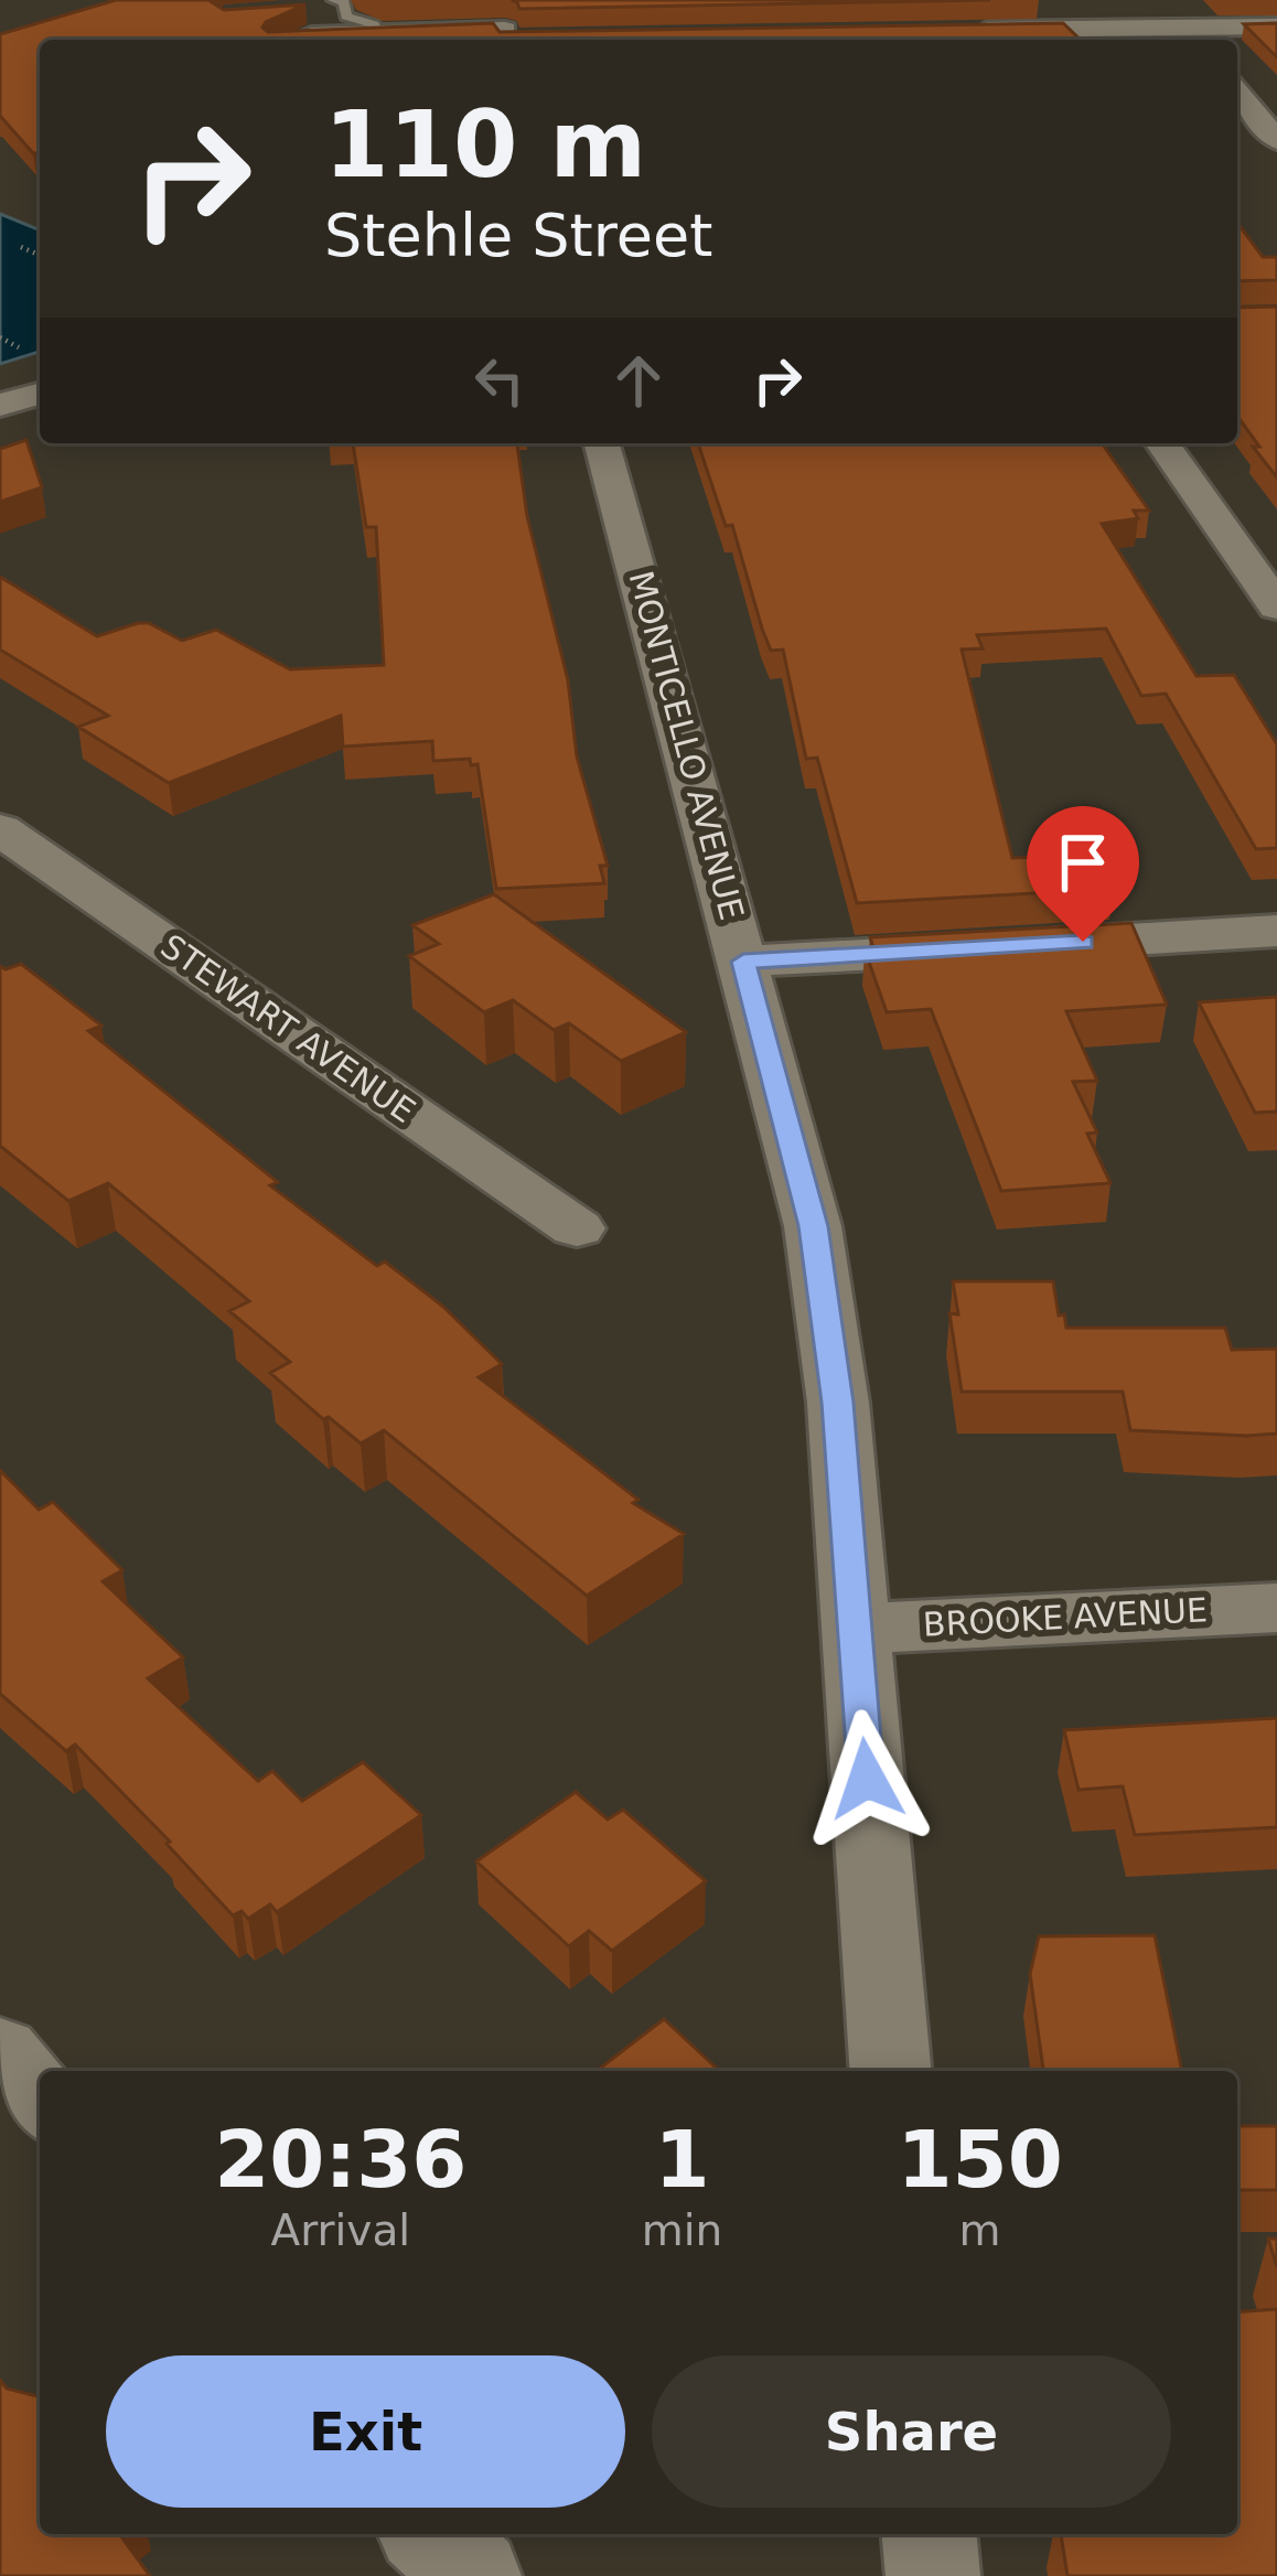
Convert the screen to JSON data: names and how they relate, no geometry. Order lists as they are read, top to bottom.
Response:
{
  "streets": {
    "street": ["MONTICELLO AVENUE", "STEWART AVENUE", "BROOKE AVENUE"]
  },
  "crossings": [
    ["MONTICELLO AVENUE", "BROOKE AVENUE"]
  ],
  "page": {
    "turn": ["110 m", "Stehle Street"],
    "eta": [
      "20:36",
      "Arrival",
      "1",
      "min",
      "150",
      "m"
    ],
    "buttons": ["Exit", "Share"]
  }
}
